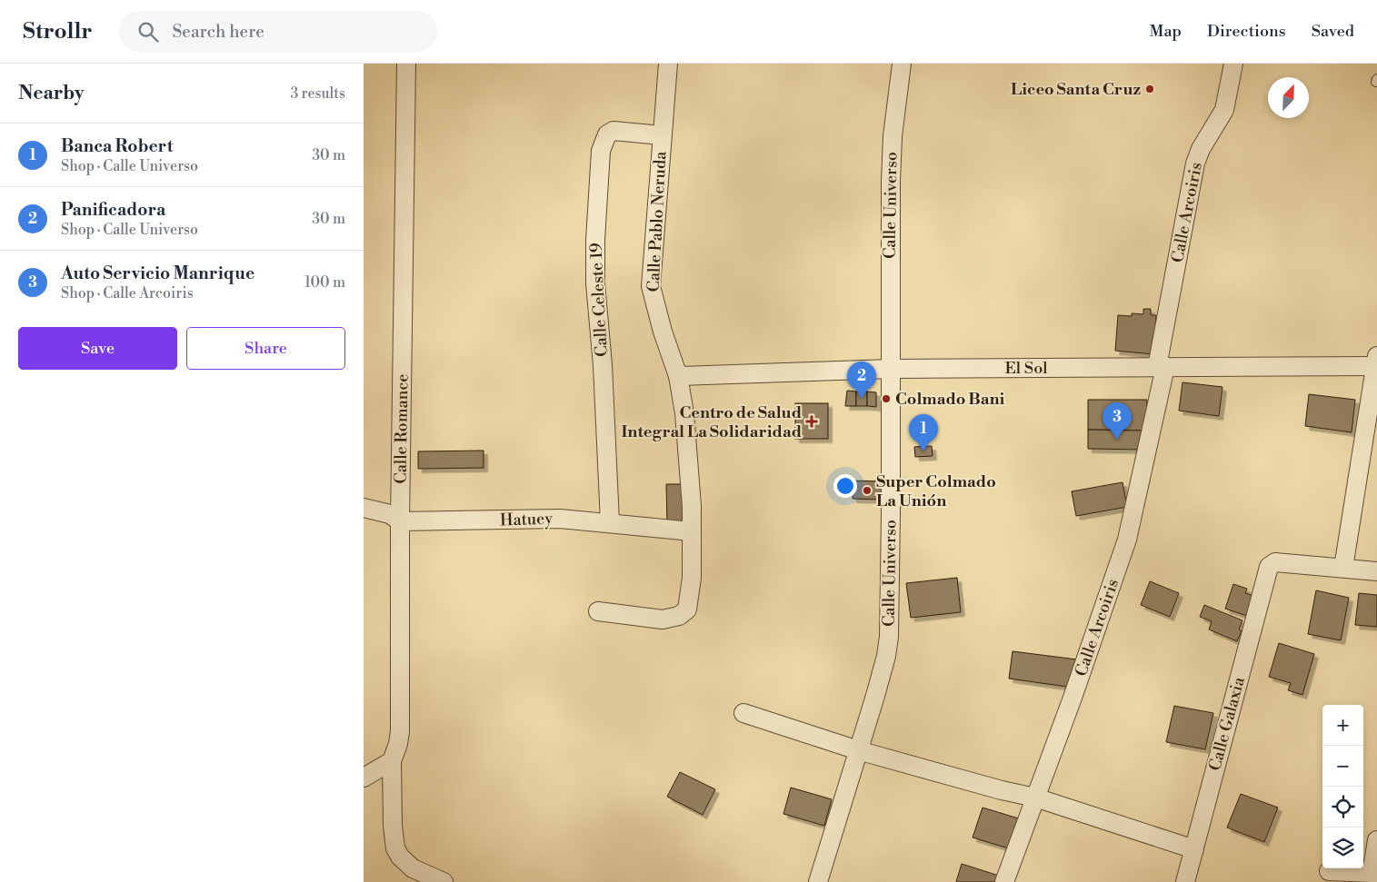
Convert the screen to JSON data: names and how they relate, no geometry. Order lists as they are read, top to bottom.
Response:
{
  "streets": {
    "street": [
      "Calle Universo",
      "Calle Arcoiris",
      "Calle Pablo Neruda",
      "Calle Celeste 19",
      "El Sol",
      "Calle Romance",
      "Hatuey",
      "Calle Galaxia"
    ]
  },
  "crossings": [
    ["Calle Universo", "El Sol"],
    ["Calle Arcoiris", "El Sol"],
    ["Calle Pablo Neruda", "Calle Celeste 19"],
    ["Calle Pablo Neruda", "El Sol"],
    ["Calle Pablo Neruda", "Hatuey"],
    ["Calle Celeste 19", "Hatuey"],
    ["Calle Romance", "Hatuey"]
  ],
  "places": {
    "other": ["Liceo Santa Cruz", "Colmado Bani", "Super Colmado La Unión"],
    "health": ["Centro de Salud Integral La Solidaridad"]
  },
  "north": "top right",
  "page": {
    "header": "Strollr",
    "search": "Search here",
    "nav": ["Map", "Directions", "Saved"],
    "heading": ["Nearby", "3 results"],
    "list": [
      {
        "mark": "1",
        "name": "Banca Robert",
        "note": "Shop · Calle Universo",
        "value": "30 m"
      },
      {
        "mark": "2",
        "name": "Panificadora",
        "note": "Shop · Calle Universo",
        "value": "30 m"
      },
      {
        "mark": "3",
        "name": "Auto Servicio Manrique",
        "note": "Shop · Calle Arcoiris",
        "value": "100 m"
      }
    ],
    "buttons": ["Save", "Share"],
    "pins": ["2", "3", "1"],
    "map_buttons": ["+", "−"]
  }
}
